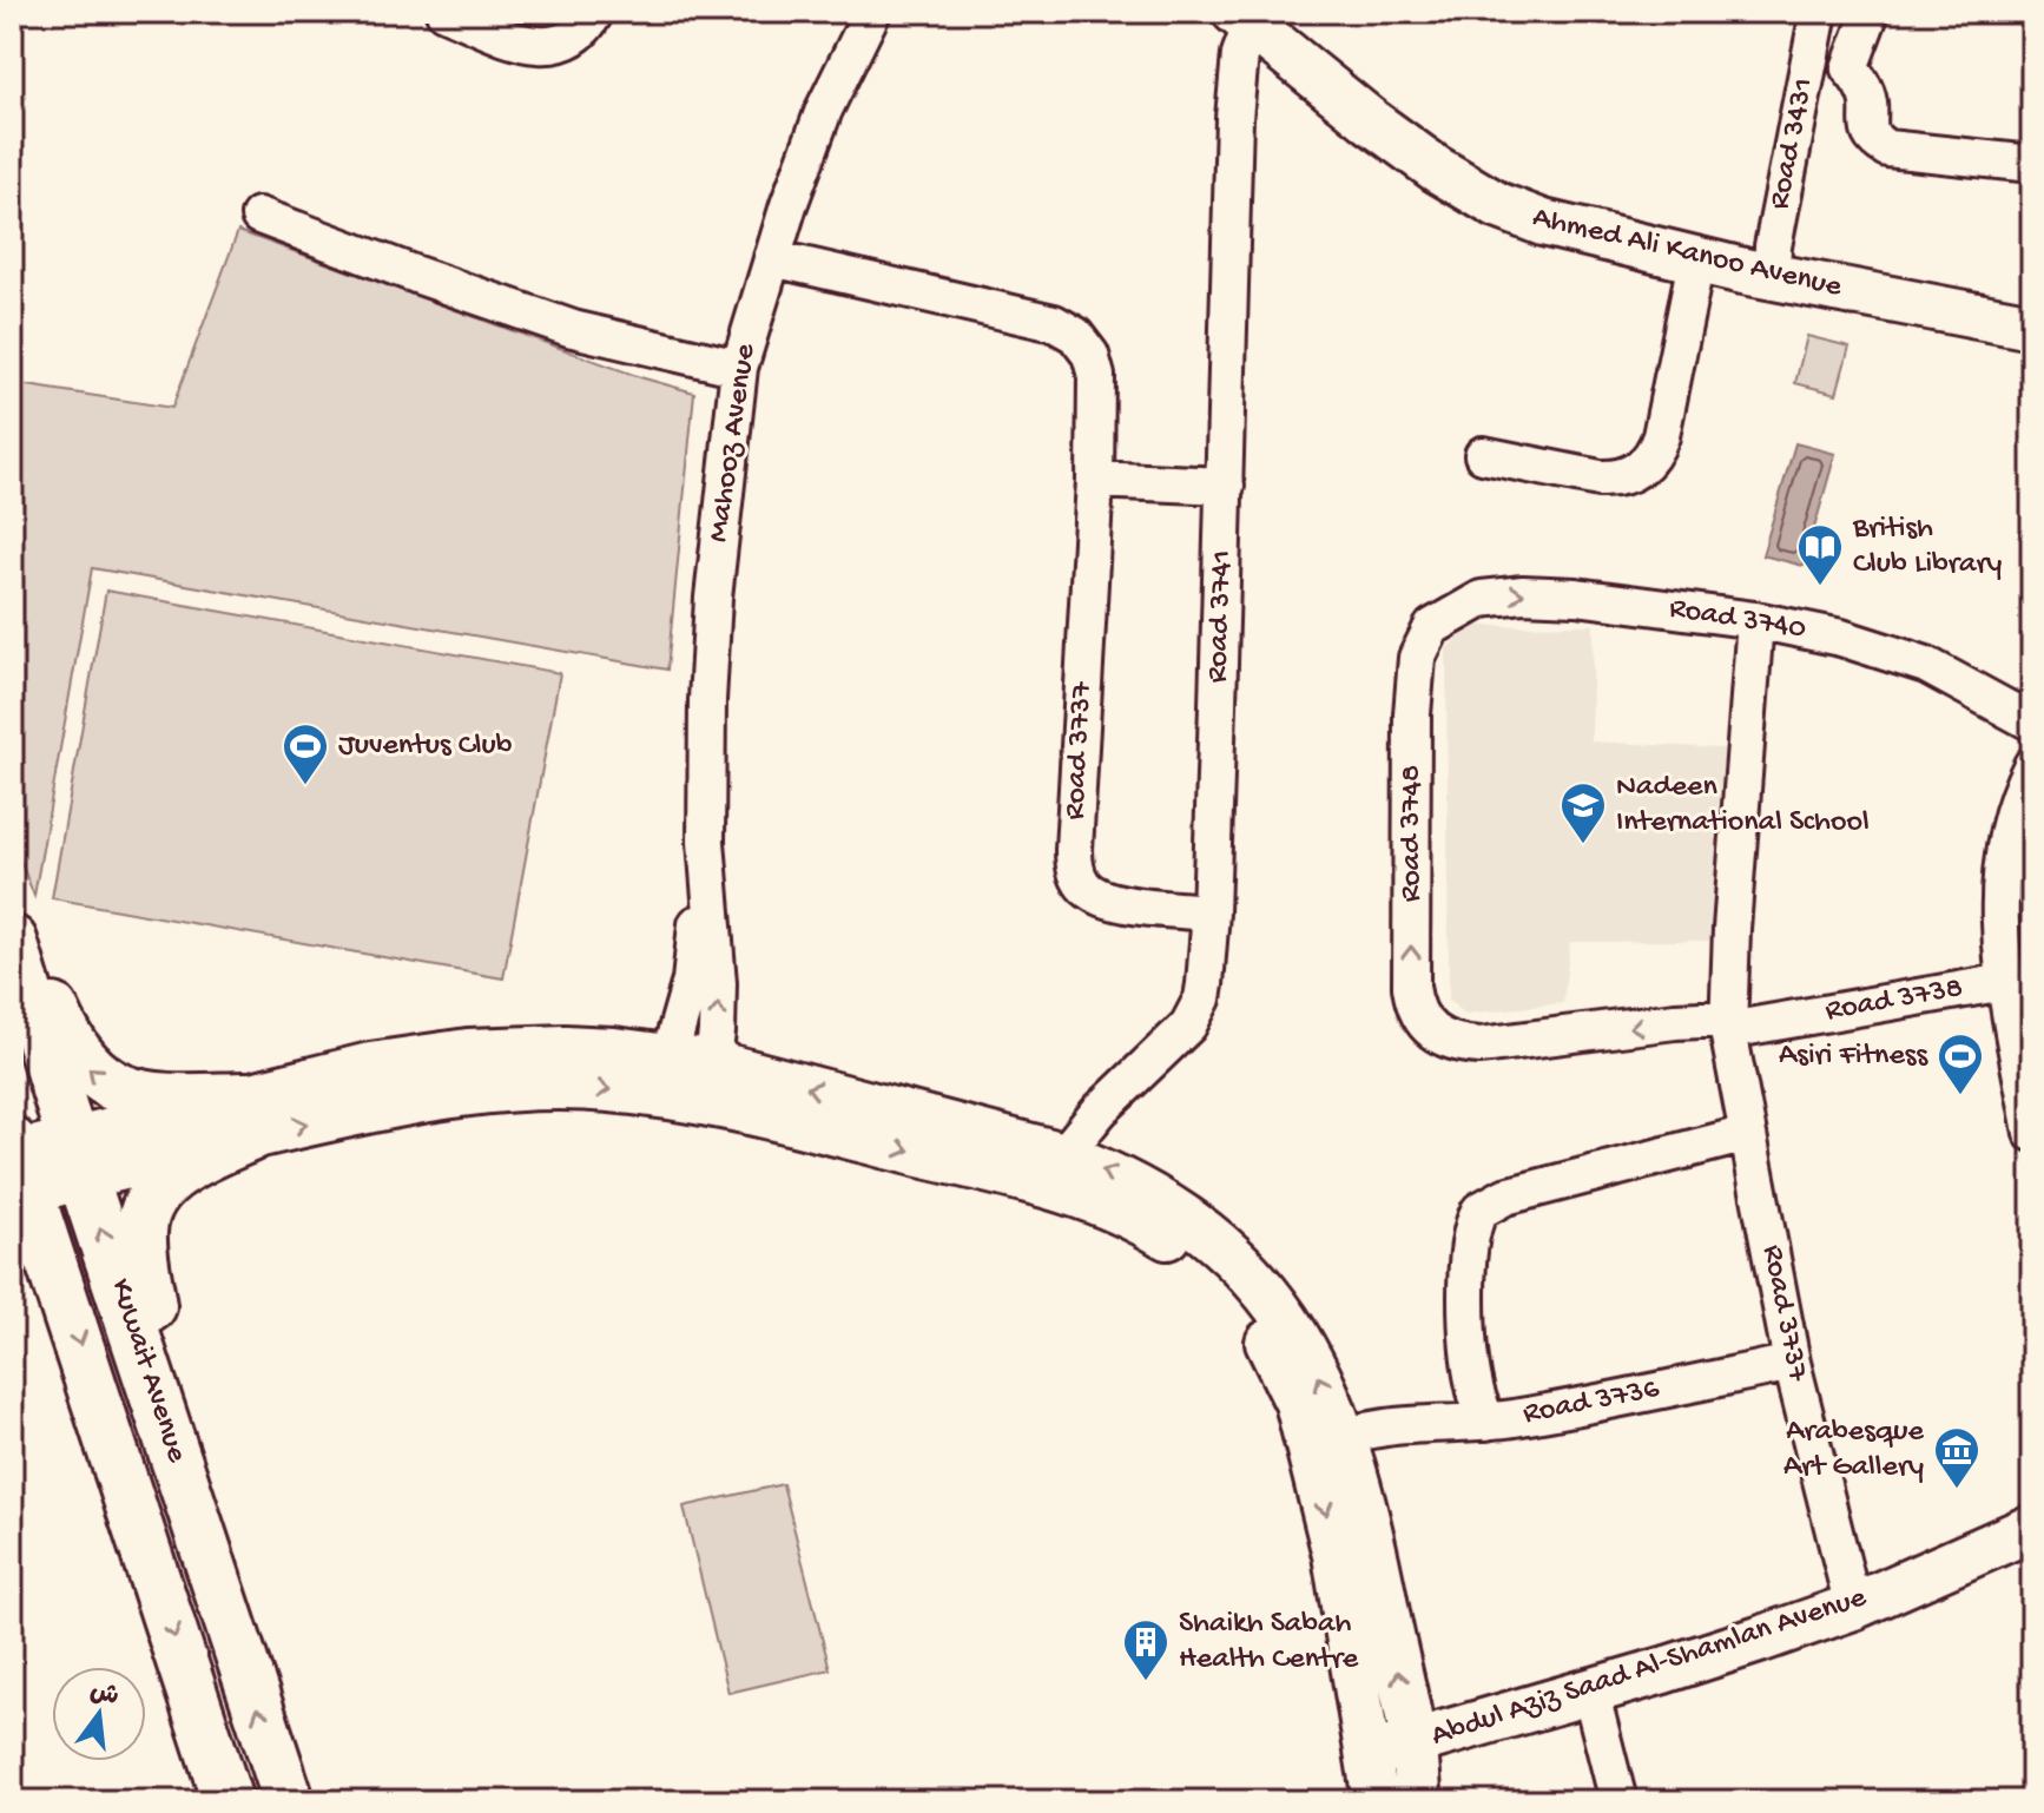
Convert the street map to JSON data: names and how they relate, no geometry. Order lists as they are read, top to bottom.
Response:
{
  "streets": {
    "main road": ["Kuwait Avenue"],
    "street": [
      "Road 3431",
      "Ahmed Ali Kanoo Avenue",
      "Mahooz Avenue",
      "Road 3741",
      "Road 3740",
      "Road 3737",
      "Road 3748",
      "Road 3738",
      "Road 3736",
      "Abdul Aziz Saad Al-Shamlan Avenue"
    ]
  },
  "crossings": [
    ["Ahmed Ali Kanoo Avenue", "Road 3741"],
    ["Mahooz Avenue", "Road 3737"],
    ["Road 3741", "Road 3737"],
    ["Road 3740", "Road 3737"],
    ["Road 3740", "Road 3748"],
    ["Road 3737", "Road 3748"],
    ["Road 3737", "Road 3738"],
    ["Road 3737", "Road 3736"],
    ["Road 3737", "Abdul Aziz Saad Al-Shamlan Avenue"],
    ["Road 3748", "Road 3738"]
  ],
  "one_way": ["Road 3740"],
  "places": {
    "library": ["British Club Library"],
    "sports": ["Juventus Club", "Asiri Fitness"],
    "school or university": ["Nadeen International School"],
    "museum": ["Arabesque Art Gallery"],
    "building": ["Shaikh Sabah Health Centre"]
  },
  "north": "top"
}
